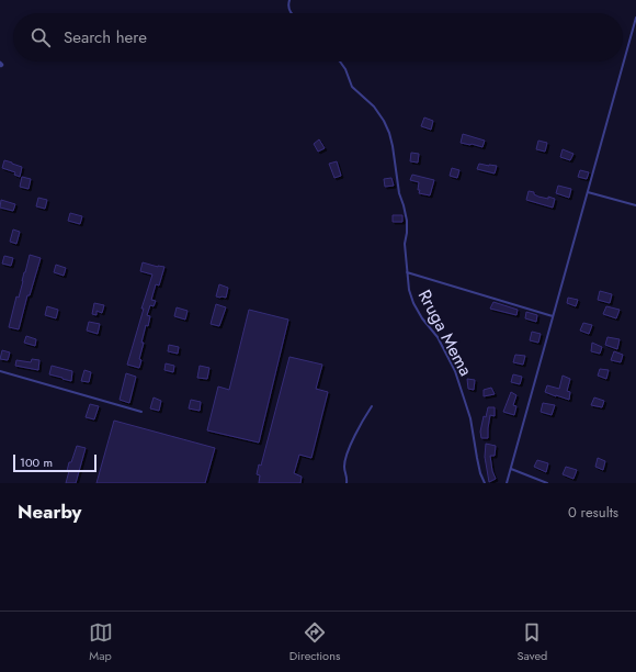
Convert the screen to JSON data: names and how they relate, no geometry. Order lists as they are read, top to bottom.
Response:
{
  "streets": {
    "lane": ["Rruga Mema"]
  },
  "scale_bar": "100 m",
  "page": {
    "search": "Search here",
    "scale": "100 m",
    "heading": ["Nearby", "0 results"],
    "nav": ["Map", "Directions", "Saved"]
  }
}
